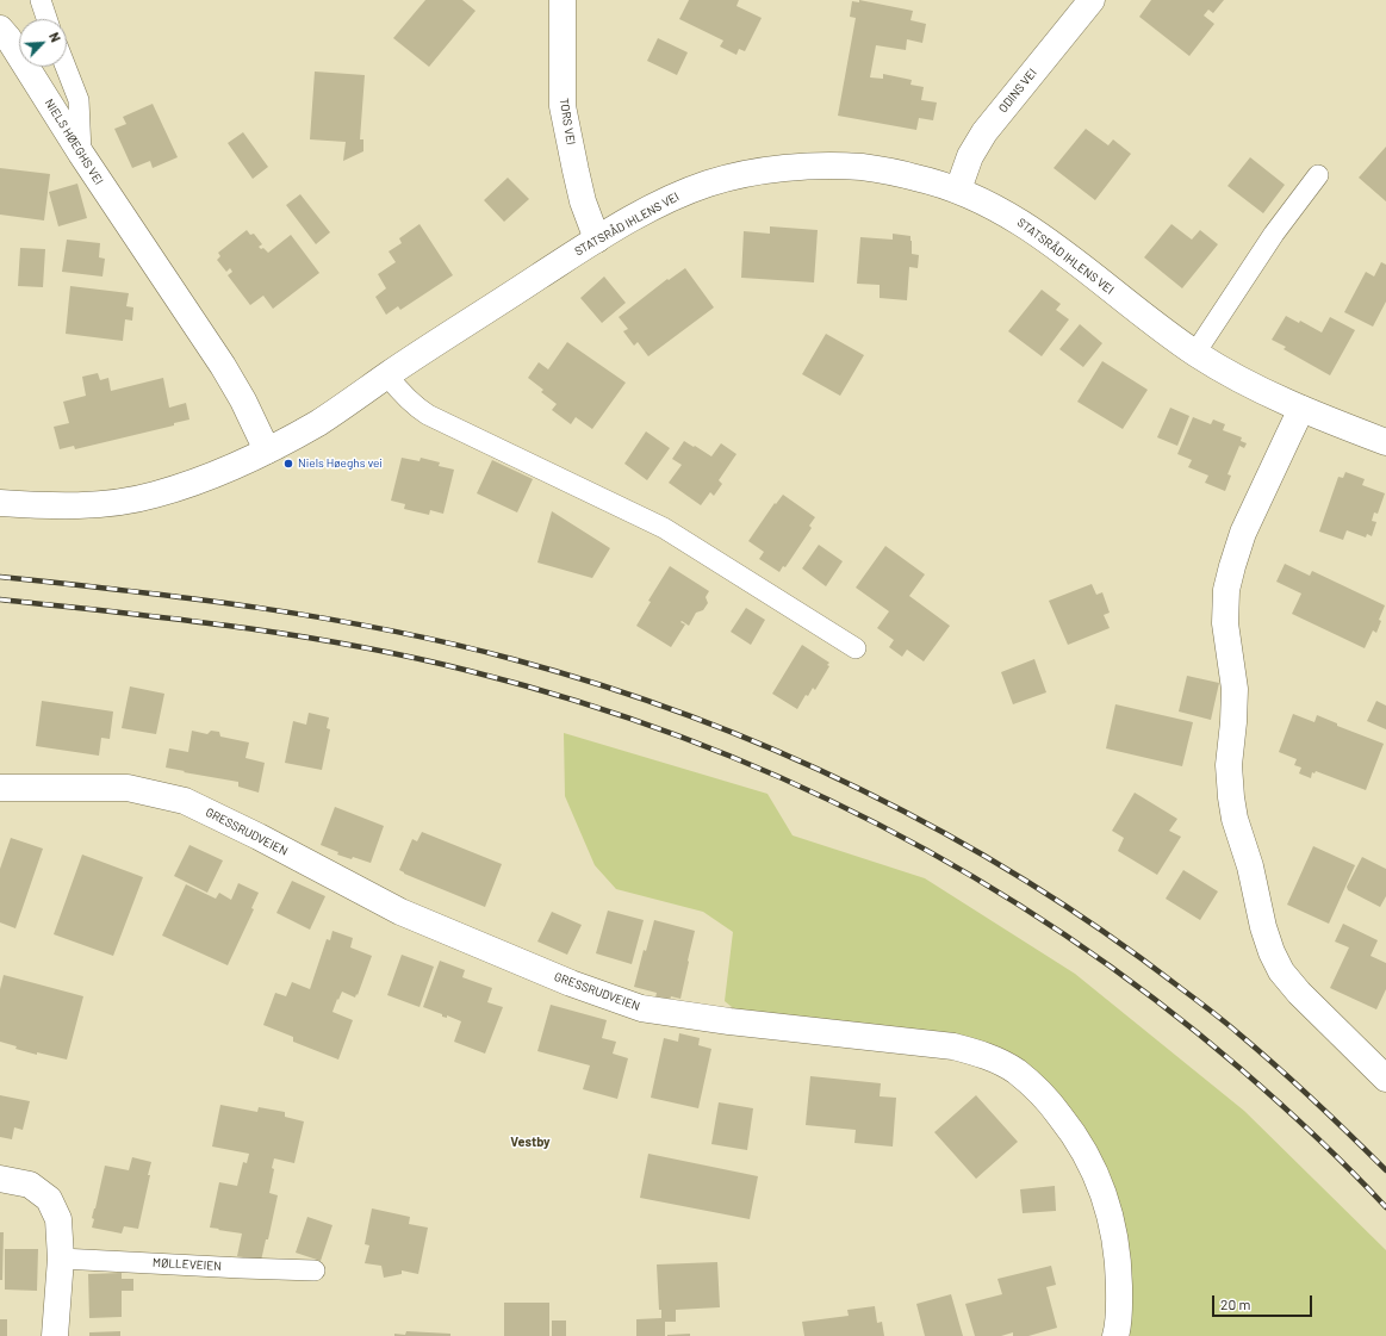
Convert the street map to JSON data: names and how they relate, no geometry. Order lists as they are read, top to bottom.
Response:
{
  "streets": {
    "street": [
      "ODINS VEI",
      "TORS VEI",
      "NIELS HØEGHS VEI",
      "STATSRÅD IHLENS VEI",
      "GRESSRUDVEIEN"
    ],
    "lane": ["MØLLEVEIEN"]
  },
  "crossings": [
    ["ODINS VEI", "STATSRÅD IHLENS VEI"],
    ["TORS VEI", "STATSRÅD IHLENS VEI"],
    ["NIELS HØEGHS VEI", "STATSRÅD IHLENS VEI"]
  ],
  "districts": ["Vestby"],
  "places": ["Niels Høeghs vei"],
  "scale_bar": "20 m",
  "north": "top right"
}
